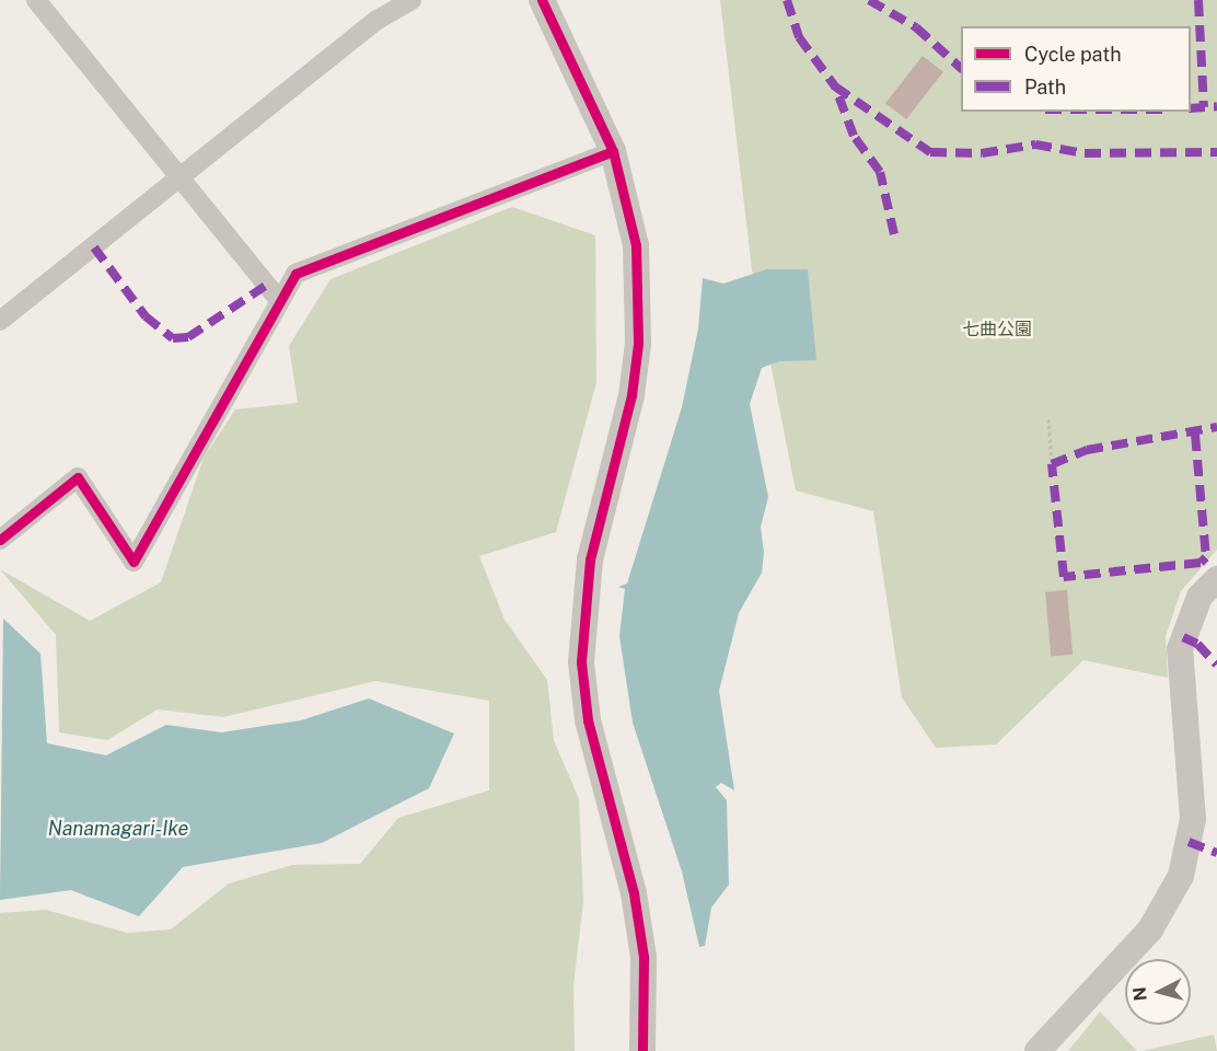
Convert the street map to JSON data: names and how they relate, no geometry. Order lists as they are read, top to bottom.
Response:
{
  "water": ["Nanamagari-Ike"],
  "parks": ["七曲公園"],
  "legend": ["Cycle path", "Path"],
  "north": "left"
}
